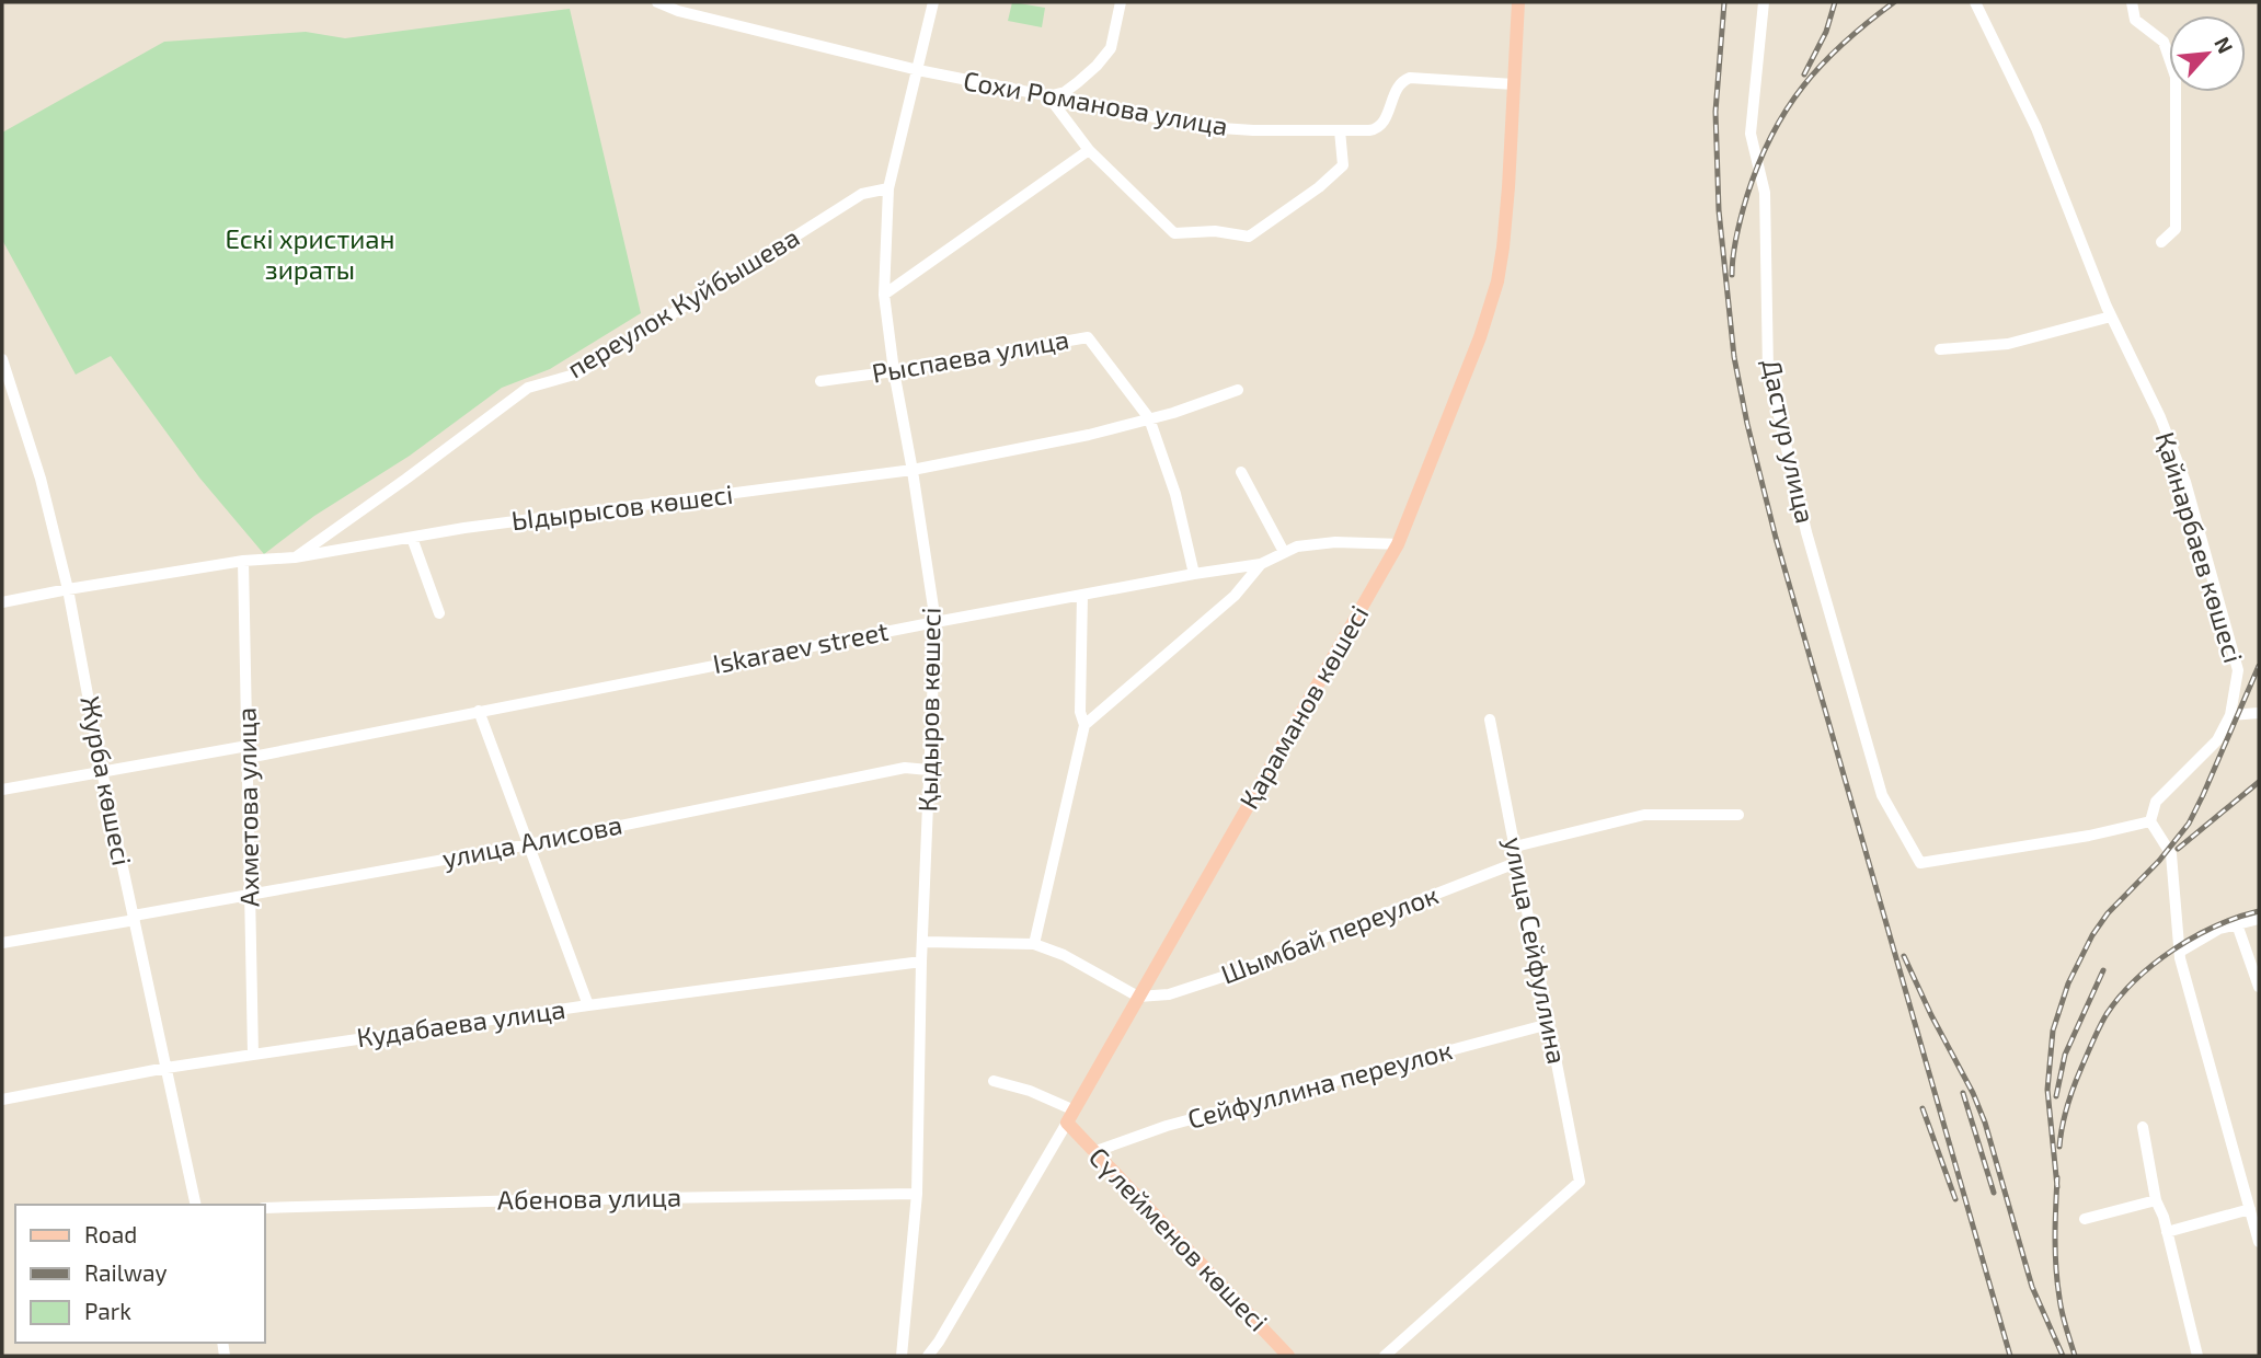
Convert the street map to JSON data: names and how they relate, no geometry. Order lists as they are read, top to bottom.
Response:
{
  "streets": {
    "main road": ["Қараманов көшесі", "Сүлейменов көшесі"],
    "street": [
      "Сохи Романова улица",
      "переулок Куйбышева",
      "Рыспаева улица",
      "Дастур улица",
      "Ыдырысов көшесі",
      "Қайнарбаев көшесі",
      "Iskaraev street",
      "Қыдыров көшесі",
      "Журба көшесі",
      "Ахметова улица",
      "улица Алисова",
      "Шымбай переулок",
      "улица Сейфуллина",
      "Кудабаева улица",
      "Сейфуллина переулок",
      "Абенова улица"
    ]
  },
  "crossings": [
    ["Сохи Романова улица", "Қараманов көшесі"],
    ["Сохи Романова улица", "Қыдыров көшесі"],
    ["переулок Куйбышева", "Ыдырысов көшесі"],
    ["переулок Куйбышева", "Қыдыров көшесі"],
    ["Рыспаева улица", "Ыдырысов көшесі"],
    ["Рыспаева улица", "Iskaraev street"],
    ["Рыспаева улица", "Қыдыров көшесі"],
    ["Дастур улица", "Қайнарбаев көшесі"],
    ["Ыдырысов көшесі", "Қыдыров көшесі"],
    ["Ыдырысов көшесі", "Журба көшесі"],
    ["Ыдырысов көшесі", "Ахметова улица"],
    ["Iskaraev street", "Қараманов көшесі"],
    ["Iskaraev street", "Қыдыров көшесі"],
    ["Iskaraev street", "Журба көшесі"],
    ["Iskaraev street", "Ахметова улица"],
    ["Қараманов көшесі", "Шымбай переулок"],
    ["Қараманов көшесі", "Сүлейменов көшесі"],
    ["Қыдыров көшесі", "улица Алисова"],
    ["Қыдыров көшесі", "Кудабаева улица"],
    ["Қыдыров көшесі", "Абенова улица"],
    ["Журба көшесі", "улица Алисова"],
    ["Журба көшесі", "Кудабаева улица"],
    ["Ахметова улица", "улица Алисова"],
    ["Ахметова улица", "Кудабаева улица"],
    ["Шымбай переулок", "улица Сейфуллина"],
    ["улица Сейфуллина", "Сейфуллина переулок"],
    ["Сейфуллина переулок", "Сүлейменов көшесі"]
  ],
  "parks": ["Ескі христиан зираты"],
  "legend": ["Road", "Railway", "Park"],
  "north": "top right"
}
